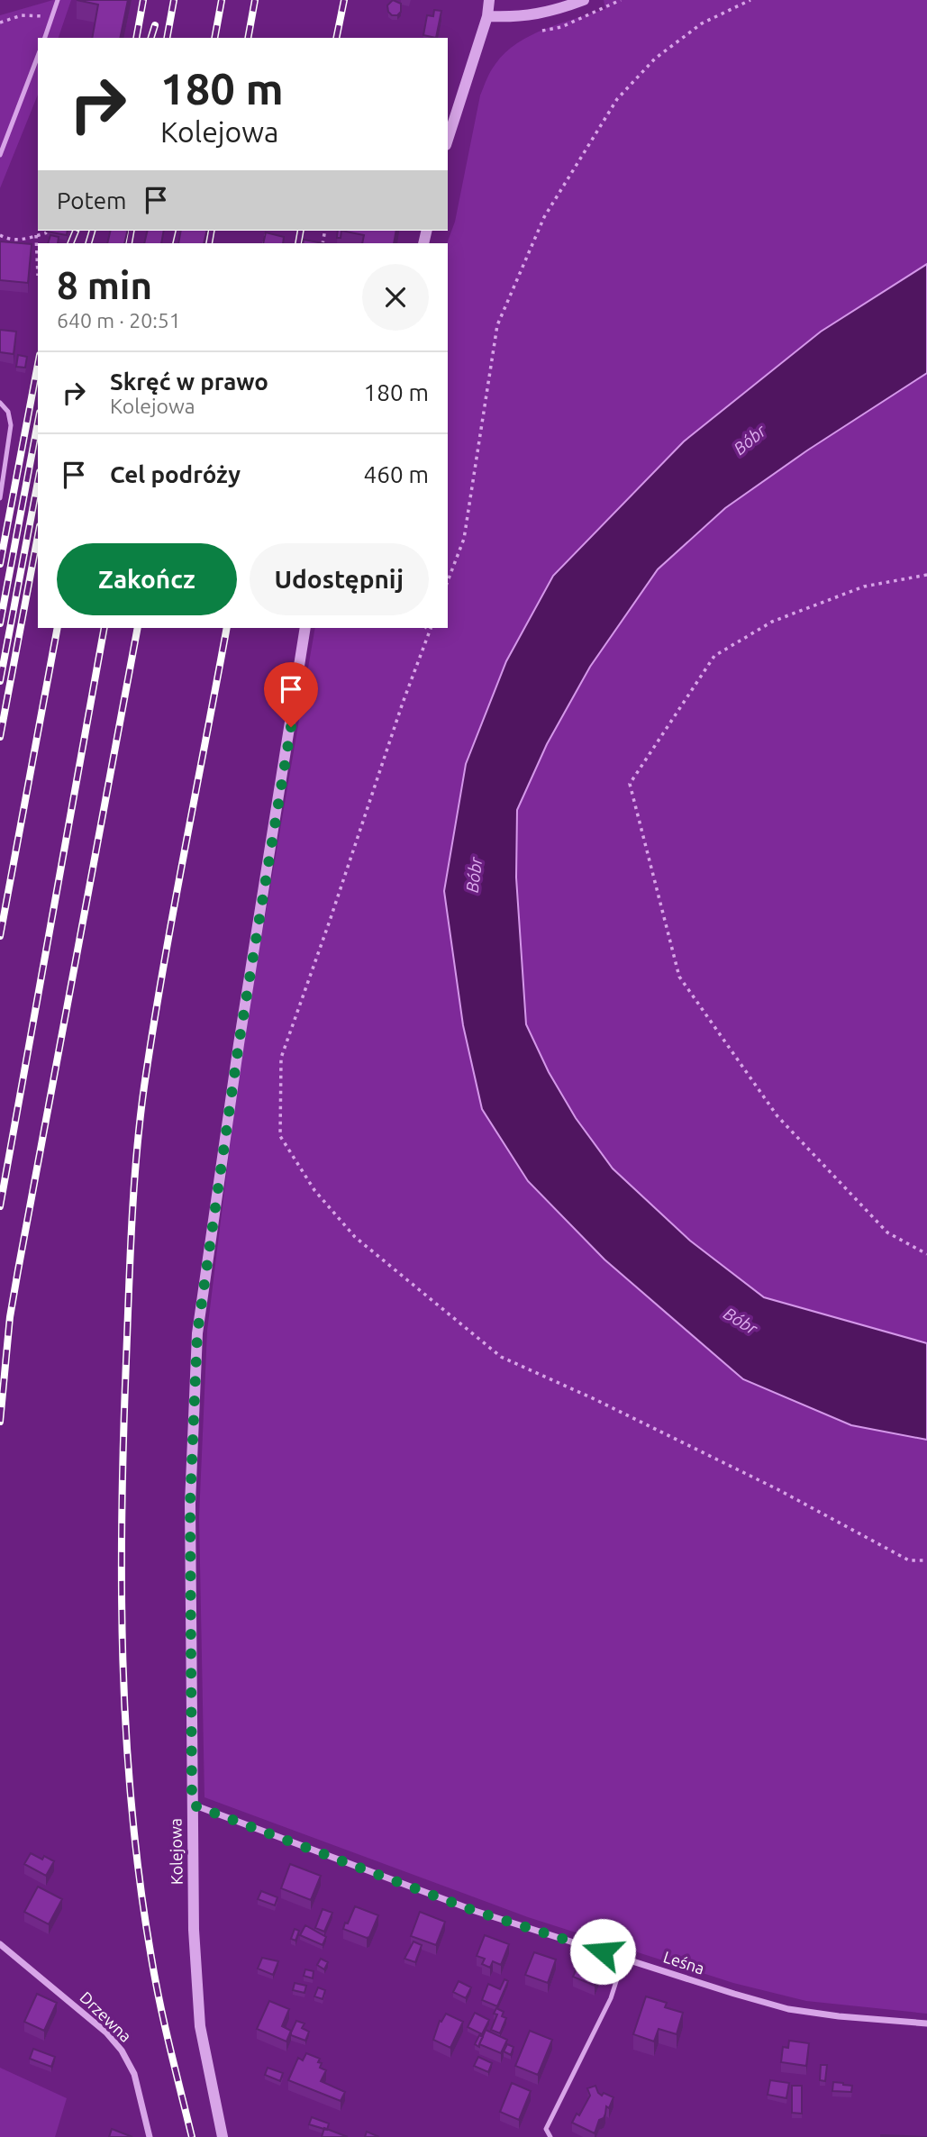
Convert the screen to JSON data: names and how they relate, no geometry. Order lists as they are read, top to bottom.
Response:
{
  "streets": {
    "street": ["Kolejowa", "Leśna", "Drzewna"]
  },
  "crossings": [
    ["Kolejowa", "Leśna"]
  ],
  "water": ["Bóbr"],
  "page": {
    "turn": ["180 m", "Kolejowa"],
    "then": "Potem",
    "heading": ["8 min", "640 m · 20:51"],
    "list": [
      {
        "name": "Skręć w prawo",
        "note": "Kolejowa",
        "value": "180 m"
      },
      {
        "name": "Cel podróży",
        "value": "460 m"
      }
    ],
    "buttons": ["Zakończ", "Udostępnij"]
  }
}
